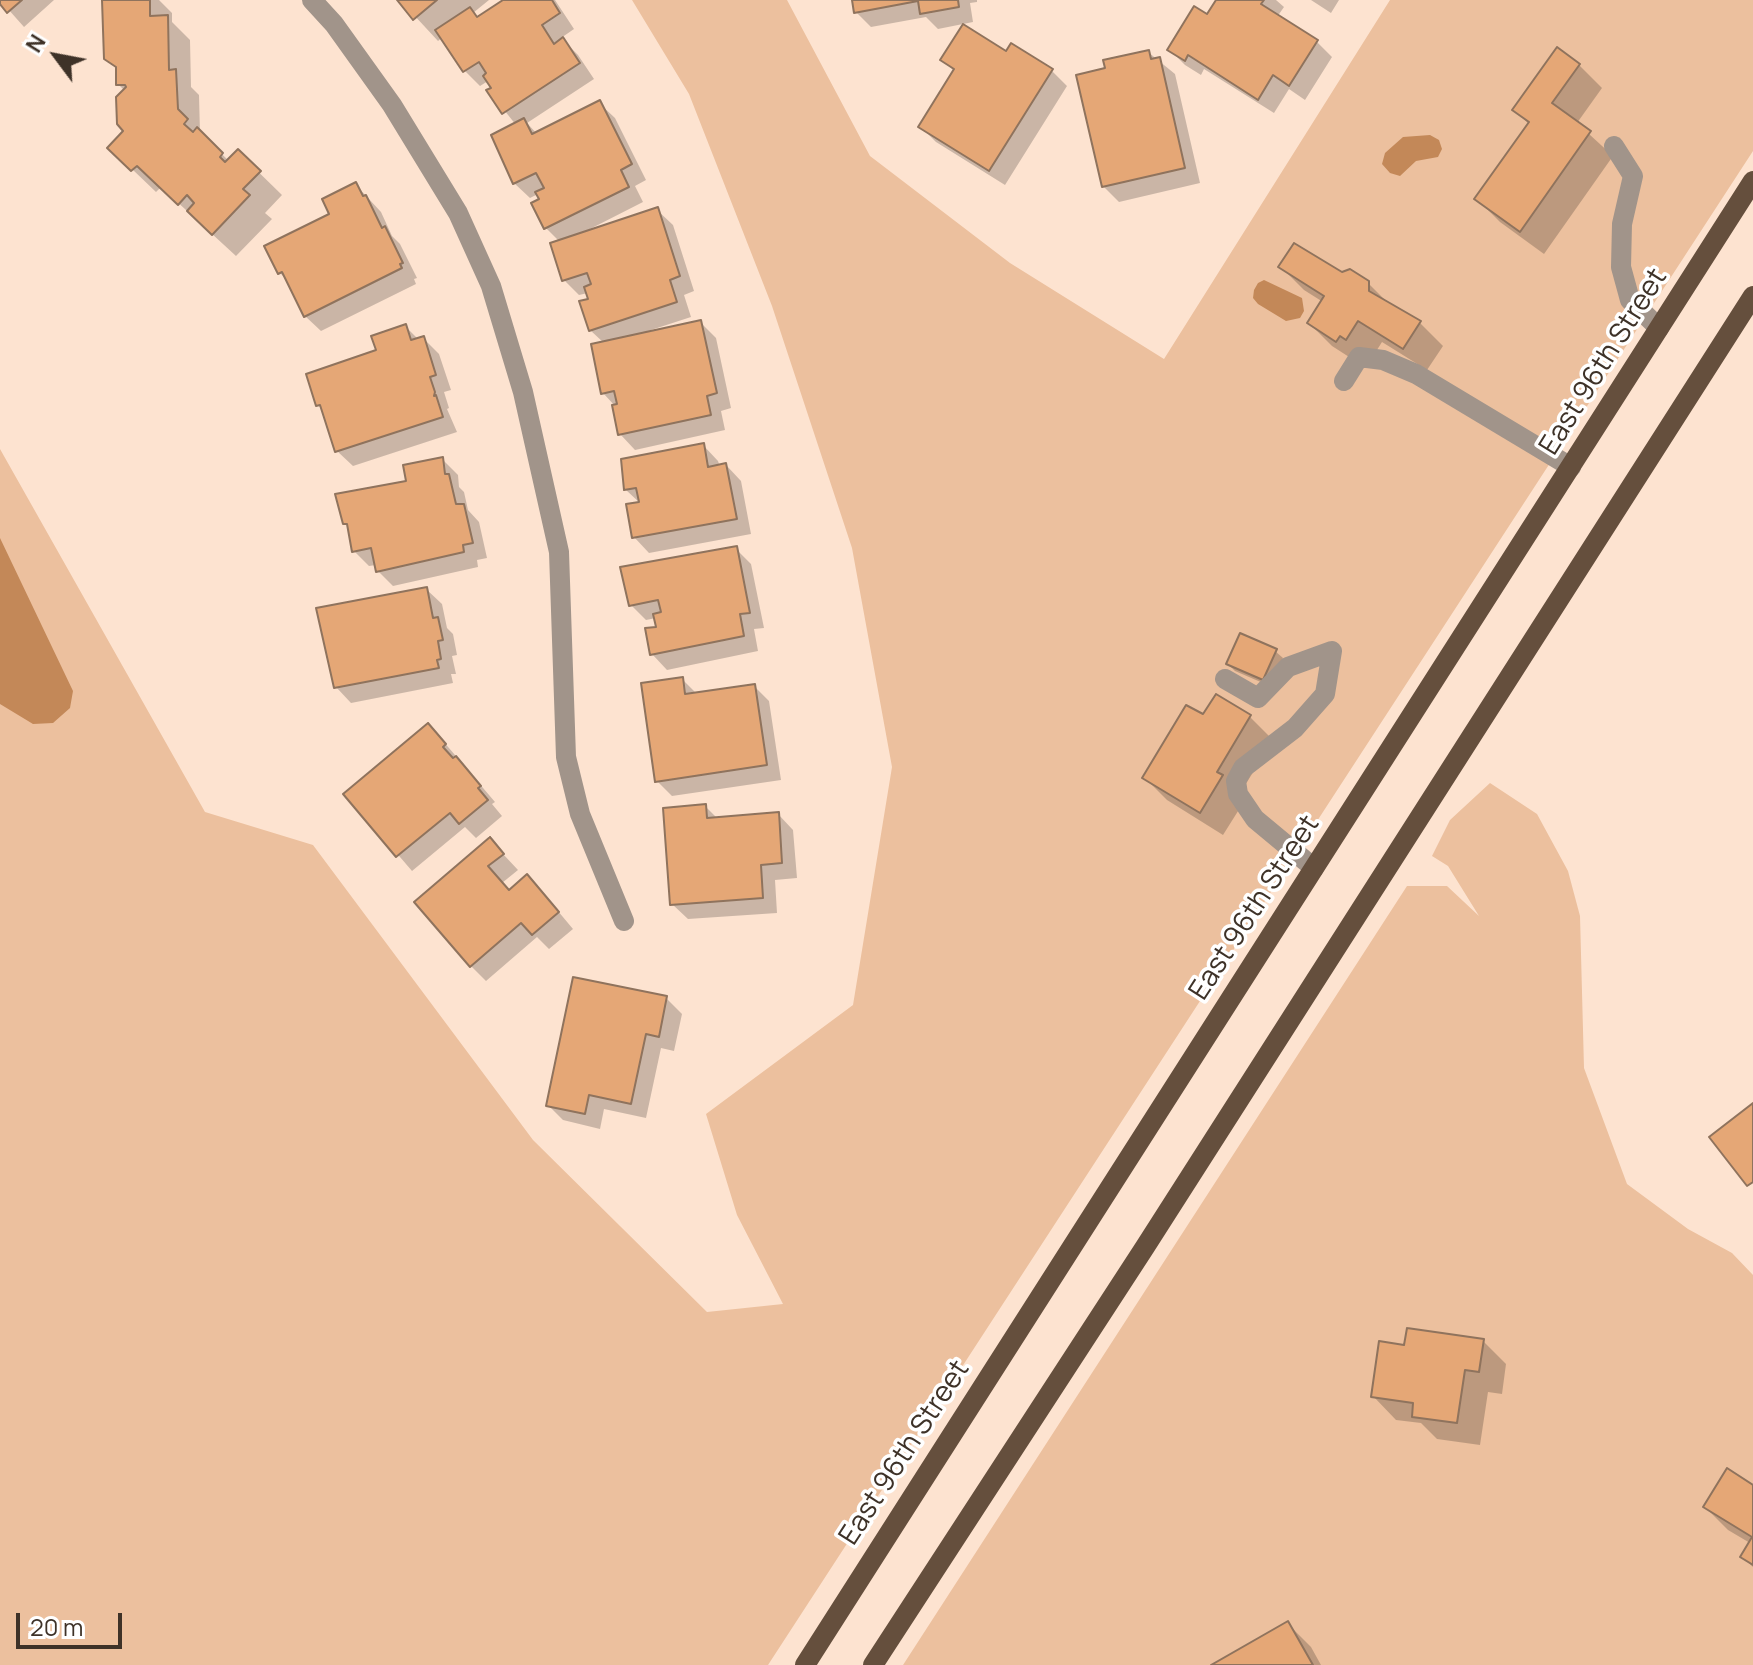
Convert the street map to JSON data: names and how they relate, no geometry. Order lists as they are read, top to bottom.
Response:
{
  "streets": {
    "main road": ["East 96th Street"]
  },
  "scale_bar": "20 m",
  "north": "top left"
}
